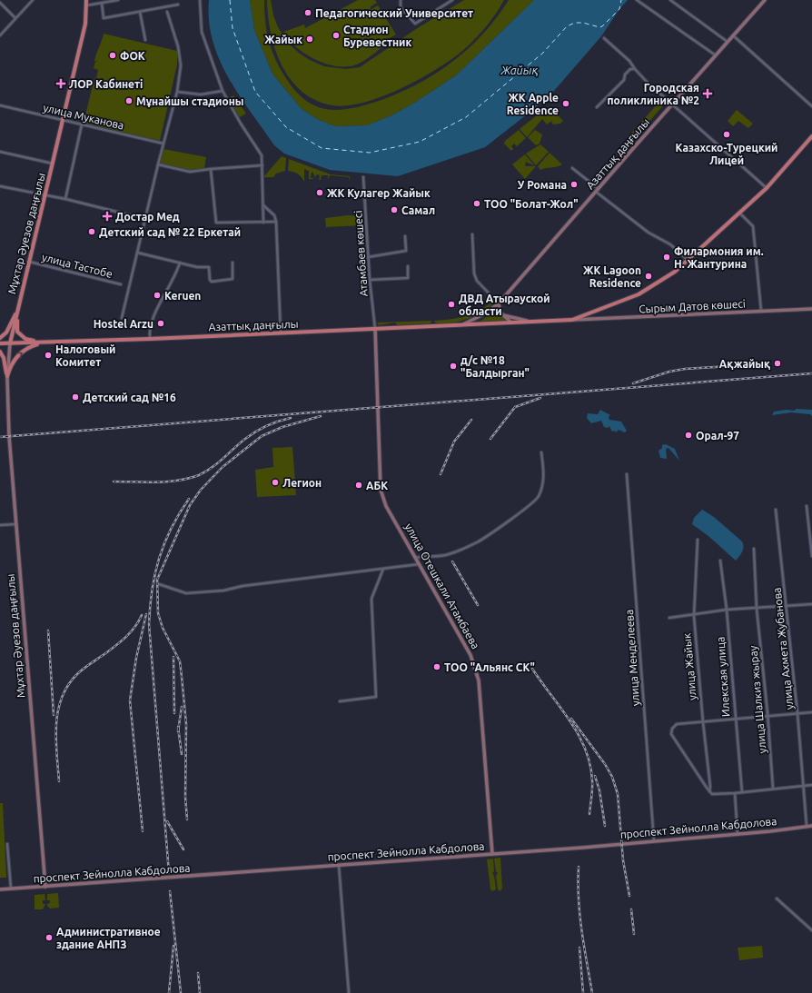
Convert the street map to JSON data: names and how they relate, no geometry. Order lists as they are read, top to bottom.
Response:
{
  "streets": {
    "main road": [
      "Азаттық даңғылы",
      "Мұхтар Әуезов даңғылы",
      "Сырым Датов көшесі",
      "улица Отешкали Атамбаева",
      "проспект Зейнолла Кабдолова"
    ],
    "street": [
      "улица Муканова",
      "Атамбаев көшесі",
      "улица Тастобе",
      "улица Ахмета Жубанова",
      "улица Менделеева",
      "улица Жайык",
      "Илекская улица",
      "улица Шалкиз жырау"
    ]
  },
  "crossings": [
    ["улица Муканова", "Мұхтар Әуезов даңғылы"],
    ["Азаттық даңғылы", "Атамбаев көшесі"],
    ["Азаттық даңғылы", "Сырым Датов көшесі"],
    ["Азаттық даңғылы", "улица Отешкали Атамбаева"],
    ["Мұхтар Әуезов даңғылы", "улица Тастобе"],
    ["Мұхтар Әуезов даңғылы", "проспект Зейнолла Кабдолова"],
    ["Атамбаев көшесі", "улица Отешкали Атамбаева"],
    ["улица Отешкали Атамбаева", "проспект Зейнолла Кабдолова"],
    ["улица Ахмета Жубанова", "проспект Зейнолла Кабдолова"],
    ["улица Менделеева", "проспект Зейнолла Кабдолова"]
  ],
  "water": ["Жайық"],
  "places": {
    "other": [
      "Педагогический Университет",
      "Стадион Буревестник",
      "Жайык",
      "ФОК",
      "Мұнайшы стадионы",
      "ЖК Apple Residence",
      "Казахско-Турецкий Лицей",
      "У Романа",
      "ЖК Кулагер Жайык",
      "ТОО \"Болат-Жол\"",
      "Самал",
      "Детский сад № 22 Еркетай",
      "Филармония им. Н. Жантурина",
      "ЖК Lagoon Residence",
      "Keruen",
      "ДВД Атырауской области",
      "Hostel Arzu",
      "Налоговый Комитет",
      "Ақжайық",
      "д/с №18 \"Балдырган\"",
      "Детский сад №16",
      "Орал-97",
      "Легион",
      "АБК",
      "ТОО \"Альянс СК\"",
      "Административное здание АНПЗ"
    ],
    "health": ["ЛОР Кабинетi", "Городская поликлиника №2", "Достар Мед"]
  }
}
